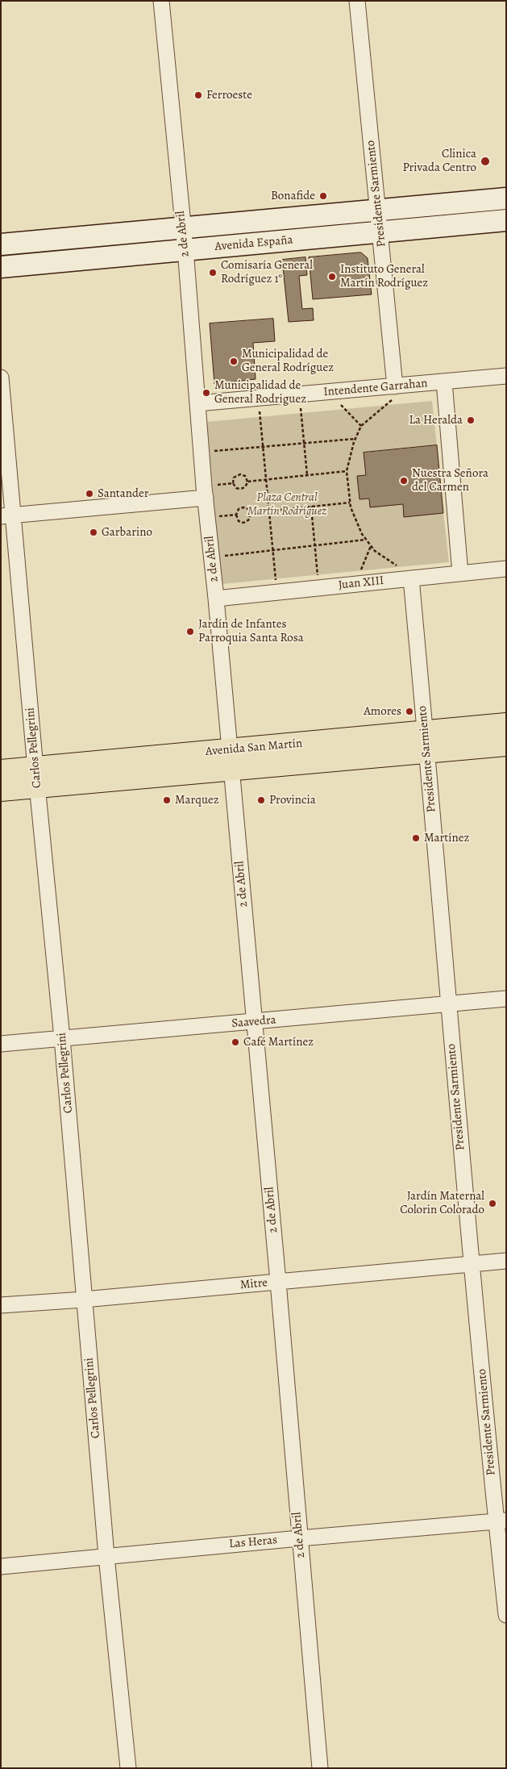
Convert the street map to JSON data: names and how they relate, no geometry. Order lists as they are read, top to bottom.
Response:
{
  "streets": {
    "main road": ["Avenida España", "Avenida San Martín"],
    "street": [
      "Presidente Sarmiento",
      "2 de Abril",
      "Intendente Garrahan",
      "Juan XIII",
      "Carlos Pellegrini",
      "Saavedra",
      "Mitre",
      "Las Heras"
    ]
  },
  "crossings": [
    ["Presidente Sarmiento", "Avenida España"],
    ["Presidente Sarmiento", "Intendente Garrahan"],
    ["Presidente Sarmiento", "Juan XIII"],
    ["Presidente Sarmiento", "Avenida San Martín"],
    ["Presidente Sarmiento", "Saavedra"],
    ["Presidente Sarmiento", "Mitre"],
    ["Presidente Sarmiento", "Las Heras"],
    ["2 de Abril", "Avenida España"],
    ["2 de Abril", "Intendente Garrahan"],
    ["2 de Abril", "Juan XIII"],
    ["2 de Abril", "Avenida San Martín"],
    ["2 de Abril", "Saavedra"],
    ["2 de Abril", "Mitre"],
    ["2 de Abril", "Las Heras"],
    ["Carlos Pellegrini", "Avenida San Martín"],
    ["Carlos Pellegrini", "Saavedra"],
    ["Carlos Pellegrini", "Mitre"],
    ["Carlos Pellegrini", "Las Heras"]
  ],
  "parks": ["Plaza Central Martín Rodríguez"],
  "places": [
    "Ferroeste",
    "Clinica Privada Centro",
    "Bonafide",
    "Comisaría General Rodríguez 1°",
    "Instituto General Martín Rodríguez",
    "Municipalidad de General Rodríguez",
    "Municipalidad de General Rodriguez",
    "La Heralda",
    "Nuestra Señora del Carmen",
    "Santander",
    "Garbarino",
    "Jardín de Infantes Parroquia Santa Rosa",
    "Amores",
    "Marquez",
    "Provincia",
    "Martínez",
    "Café Martínez",
    "Jardín Maternal Colorin Colorado"
  ]
}
